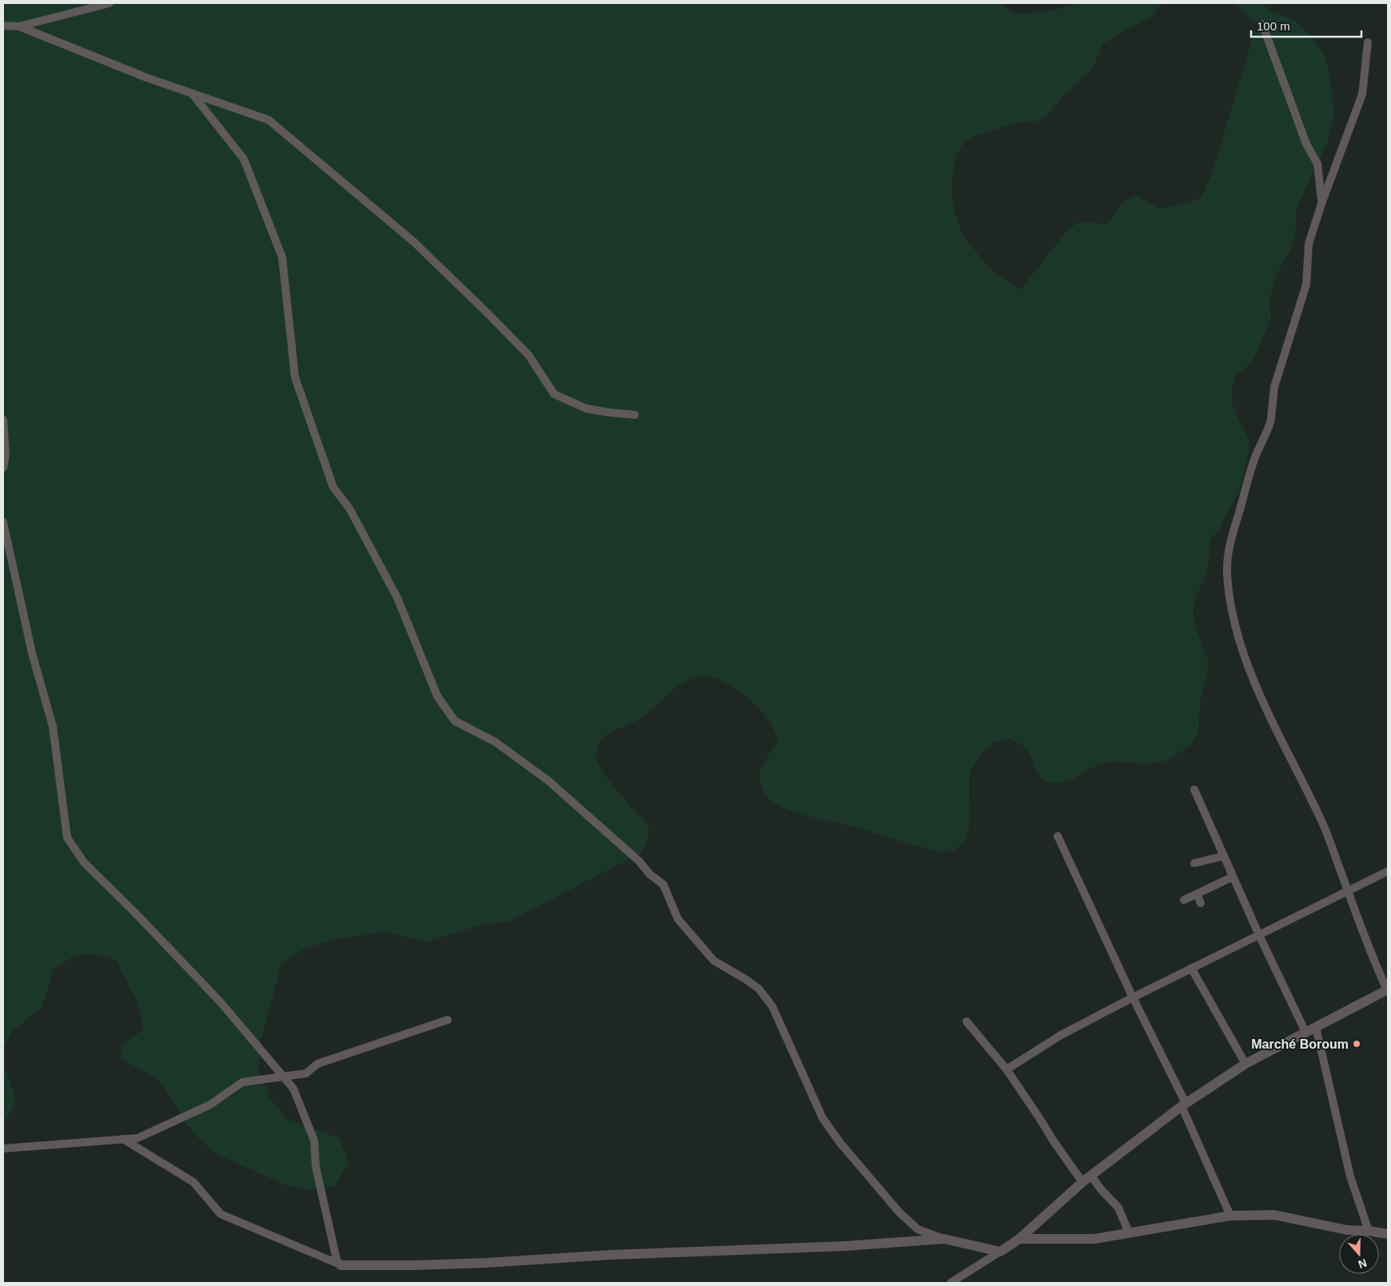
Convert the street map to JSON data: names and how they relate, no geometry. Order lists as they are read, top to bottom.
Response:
{
  "places": ["Marché Boroum"],
  "scale_bar": "100 m",
  "north": "bottom"
}
